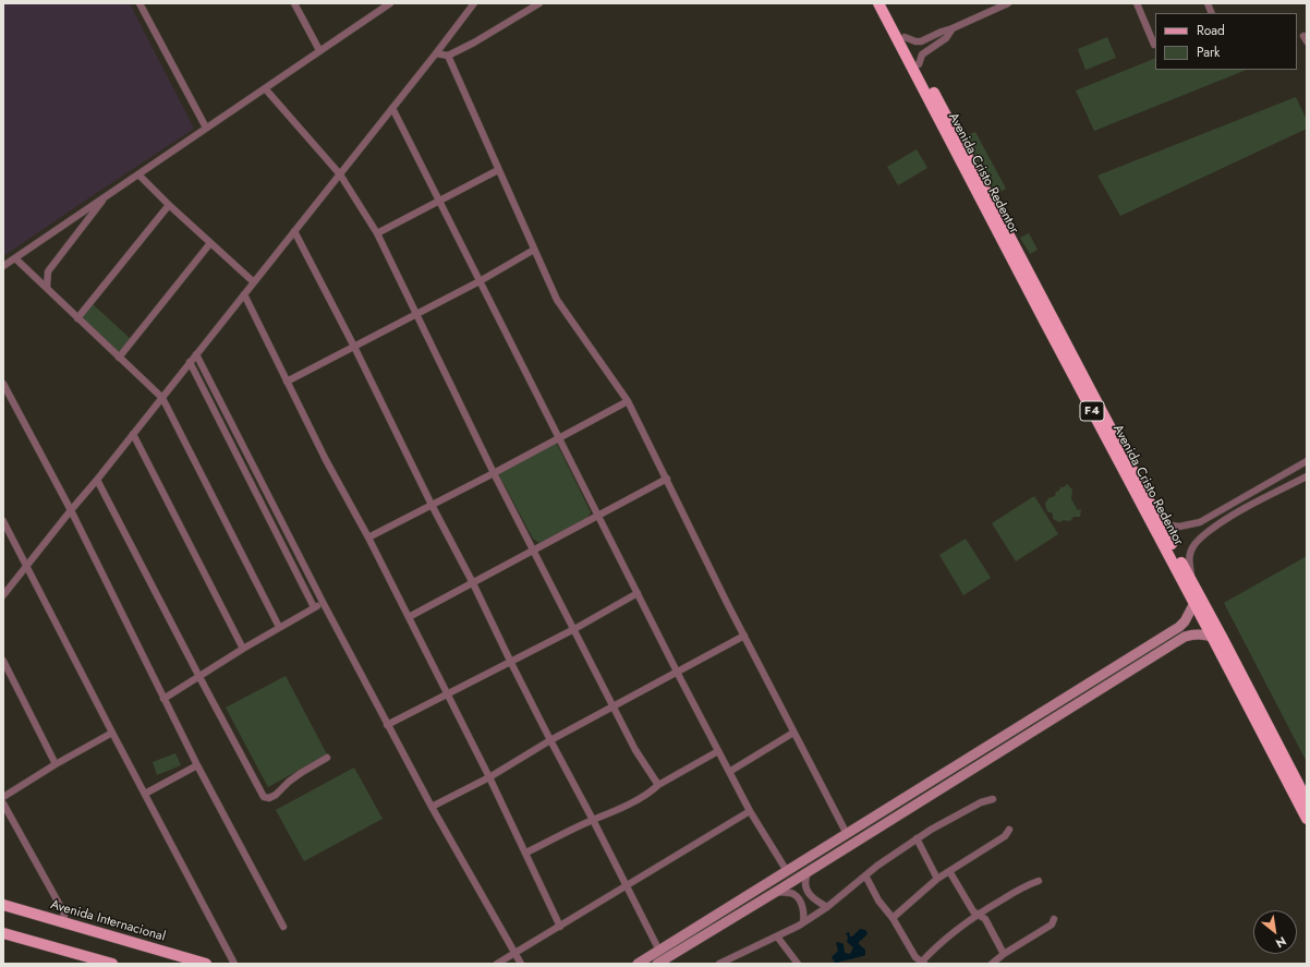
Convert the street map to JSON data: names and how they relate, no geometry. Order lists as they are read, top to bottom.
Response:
{
  "streets": {
    "highway": ["Avenida Cristo Redentor", "F4"],
    "main road": ["Avenida Internacional"]
  },
  "legend": ["Road", "Park"],
  "north": "bottom right"
}
